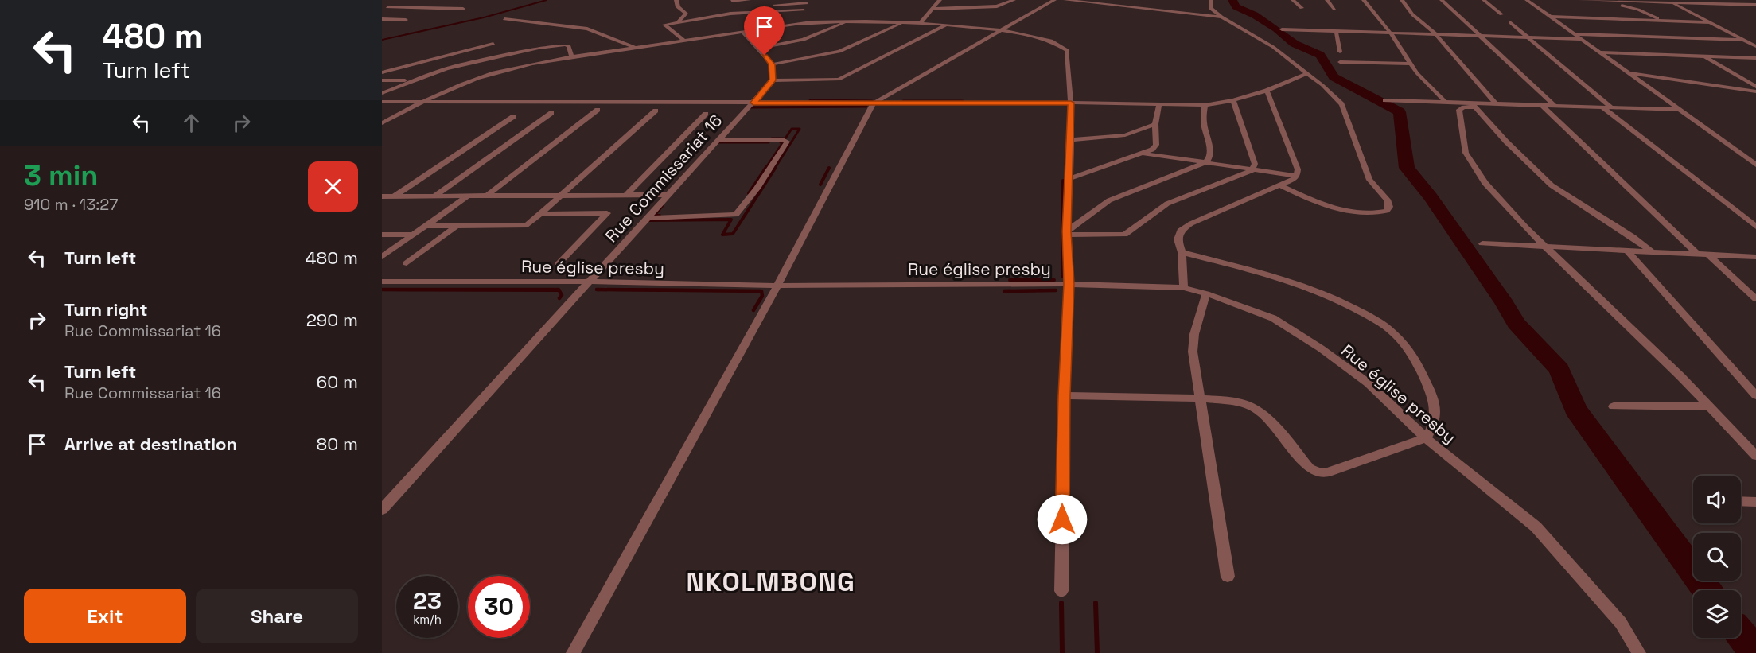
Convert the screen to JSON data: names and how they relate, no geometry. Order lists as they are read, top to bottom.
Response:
{
  "streets": {
    "street": ["Rue Commissariat 16", "Rue église presby"]
  },
  "crossings": [
    ["Rue Commissariat 16", "Rue église presby"]
  ],
  "districts": ["NKOLMBONG"],
  "page": {
    "turn": ["480 m", "Turn left"],
    "heading": ["3 min", "910 m · 13:27"],
    "list": [
      {
        "name": "Turn left",
        "value": "480 m"
      },
      {
        "name": "Turn right",
        "note": "Rue Commissariat 16",
        "value": "290 m"
      },
      {
        "name": "Turn left",
        "note": "Rue Commissariat 16",
        "value": "60 m"
      },
      {
        "name": "Arrive at destination",
        "value": "80 m"
      }
    ],
    "speed": "23 km/h",
    "limit": "30",
    "buttons": ["Exit", "Share"]
  }
}
